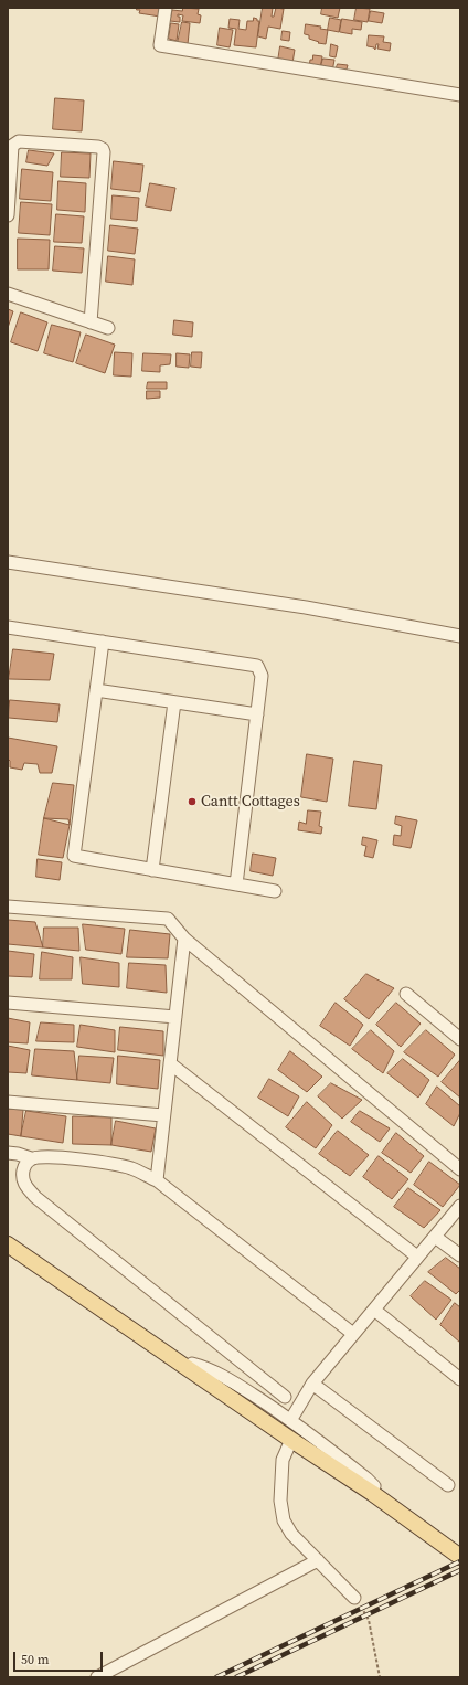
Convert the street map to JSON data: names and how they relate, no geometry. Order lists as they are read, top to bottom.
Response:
{
  "places": ["Cantt Cottages"],
  "scale_bar": "50 m"
}
